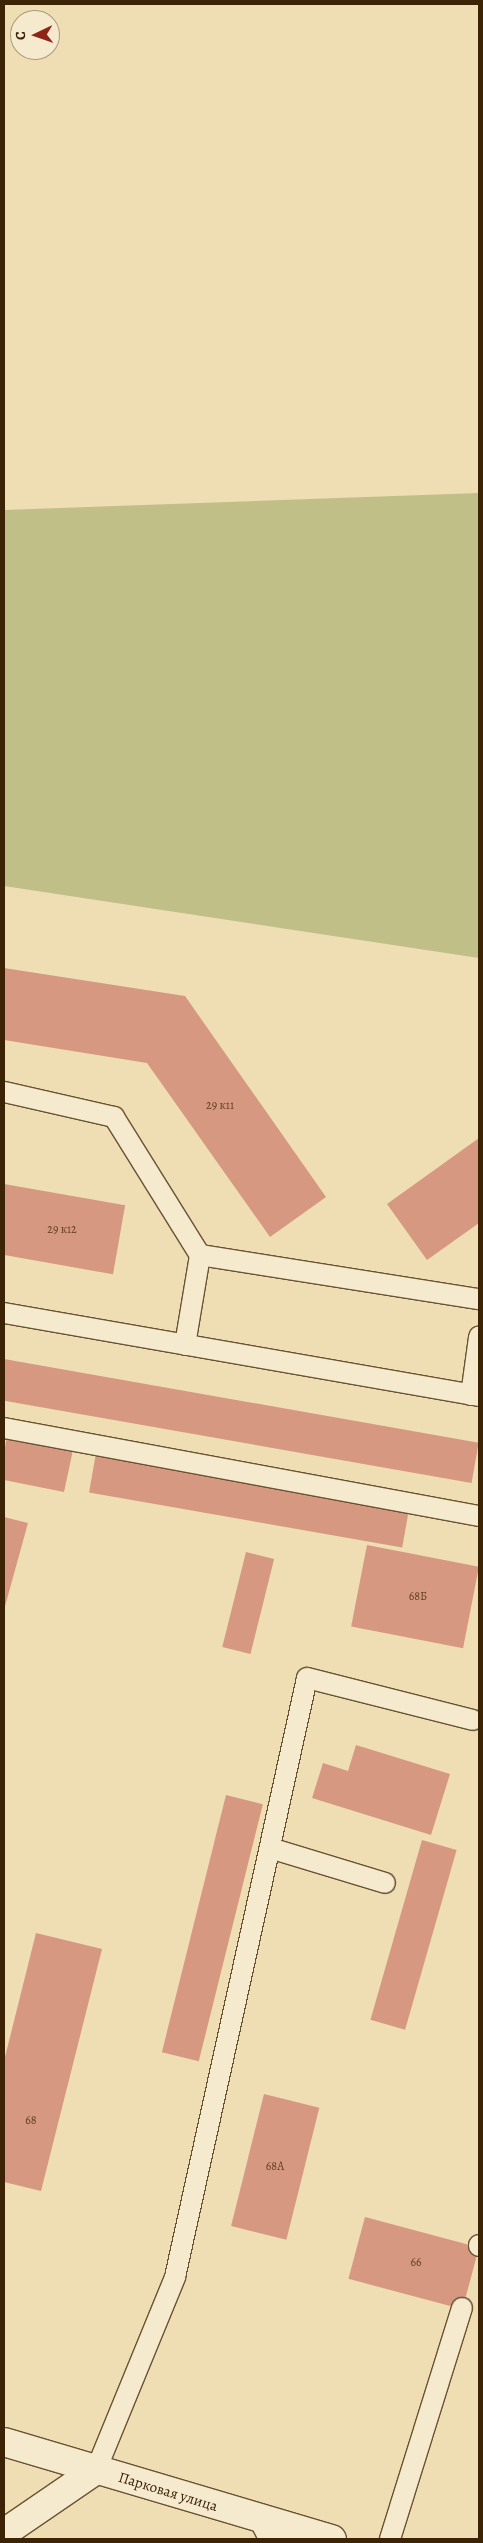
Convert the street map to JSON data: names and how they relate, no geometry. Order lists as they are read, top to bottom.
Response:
{
  "streets": {
    "main road": ["Парковая улица"]
  },
  "house_numbers": [
    "29 к11",
    "29 к12",
    "68Б",
    "68",
    "68А",
    "66"
  ],
  "north": "left"
}
